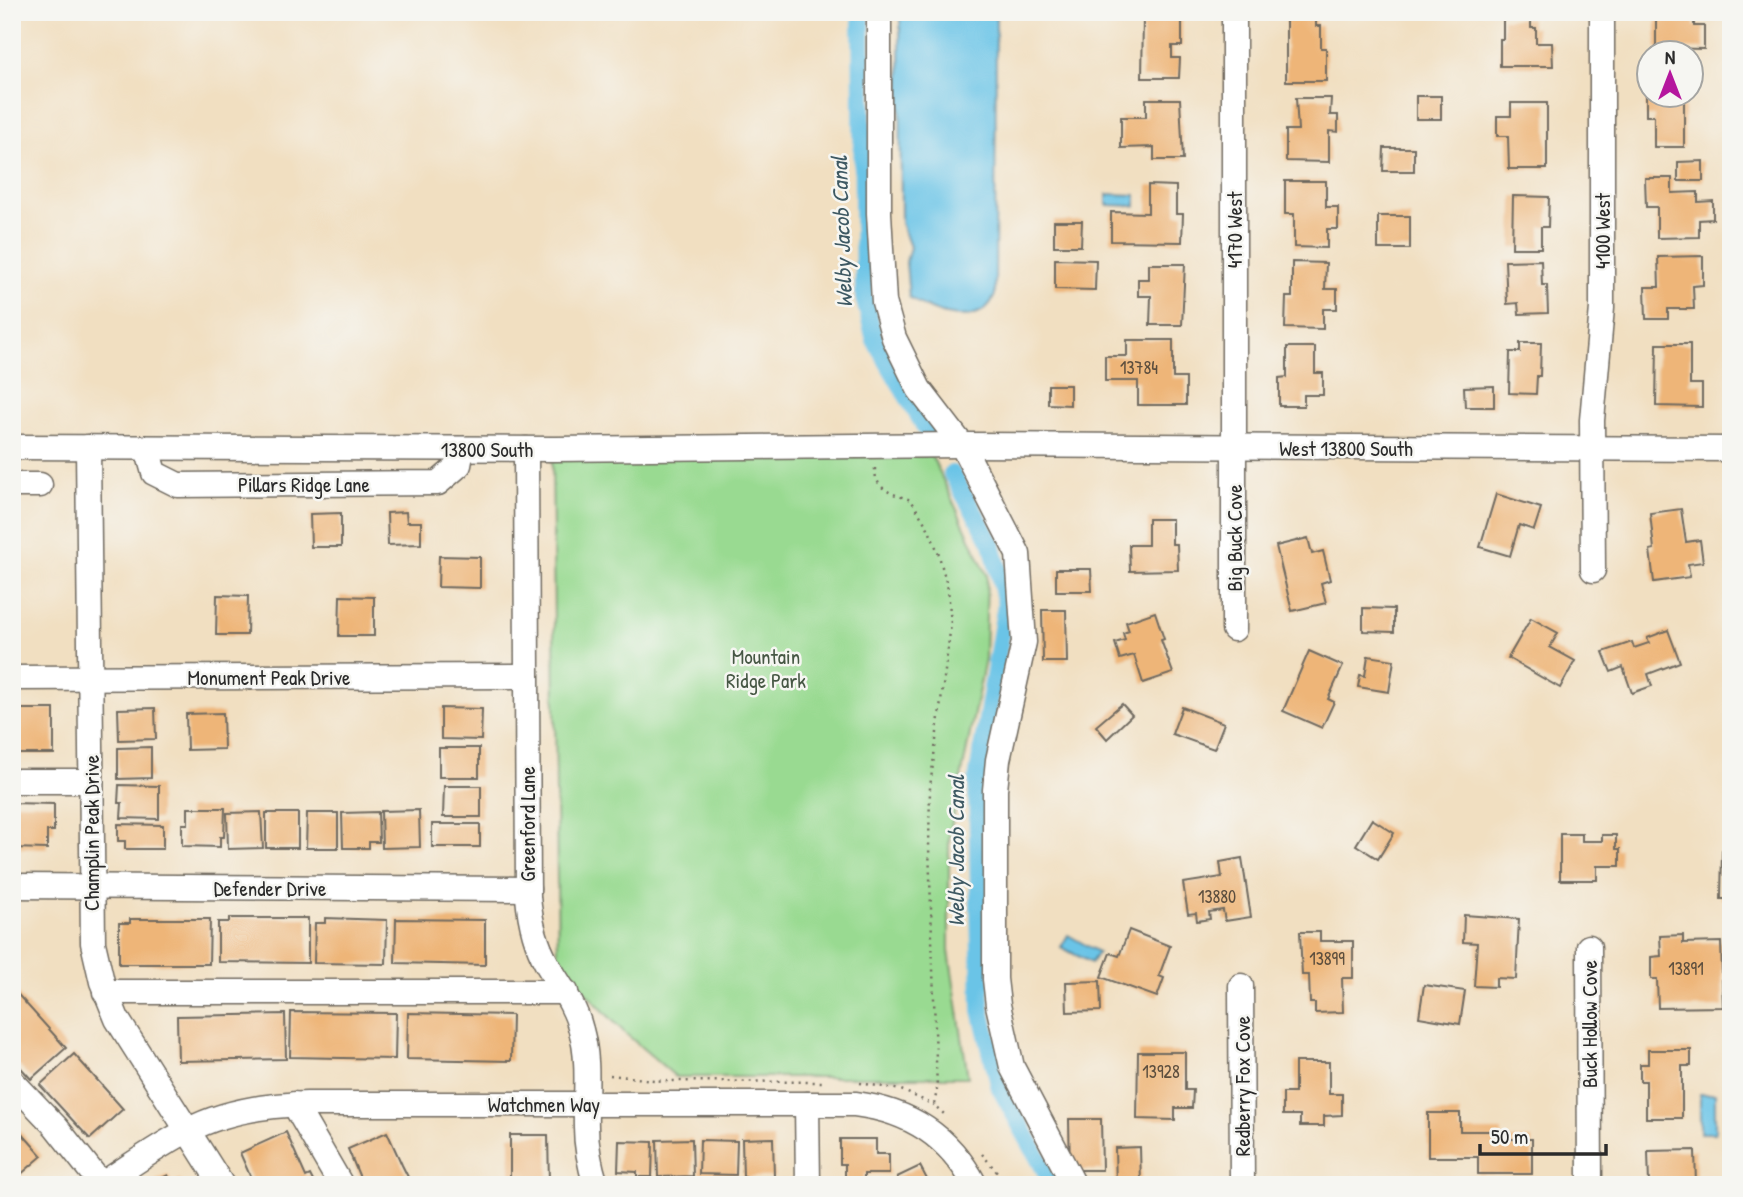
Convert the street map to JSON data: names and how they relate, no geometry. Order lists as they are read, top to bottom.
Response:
{
  "streets": {
    "street": [
      "4170 West",
      "4100 West",
      "West 13800 South",
      "13800 South",
      "Pillars Ridge Lane",
      "Big Buck Cove",
      "Monument Peak Drive",
      "Greenford Lane",
      "Champlin Peak Drive",
      "Defender Drive",
      "Buck Hollow Cove",
      "Redberry Fox Cove",
      "Watchmen Way"
    ]
  },
  "crossings": [
    ["4170 West", "West 13800 South"],
    ["4170 West", "Big Buck Cove"],
    ["4100 West", "West 13800 South"],
    ["West 13800 South", "13800 South"],
    ["West 13800 South", "Big Buck Cove"],
    ["13800 South", "Pillars Ridge Lane"],
    ["13800 South", "Greenford Lane"],
    ["13800 South", "Champlin Peak Drive"],
    ["Monument Peak Drive", "Greenford Lane"],
    ["Monument Peak Drive", "Champlin Peak Drive"],
    ["Greenford Lane", "Defender Drive"],
    ["Greenford Lane", "Watchmen Way"],
    ["Champlin Peak Drive", "Defender Drive"],
    ["Champlin Peak Drive", "Watchmen Way"]
  ],
  "water": ["Welby Jacob Canal"],
  "parks": ["Mountain Ridge Park"],
  "house_numbers": [
    "13784",
    "13880",
    "13899",
    "13891",
    "13928"
  ],
  "scale_bar": "50 m",
  "north": "top"
}
